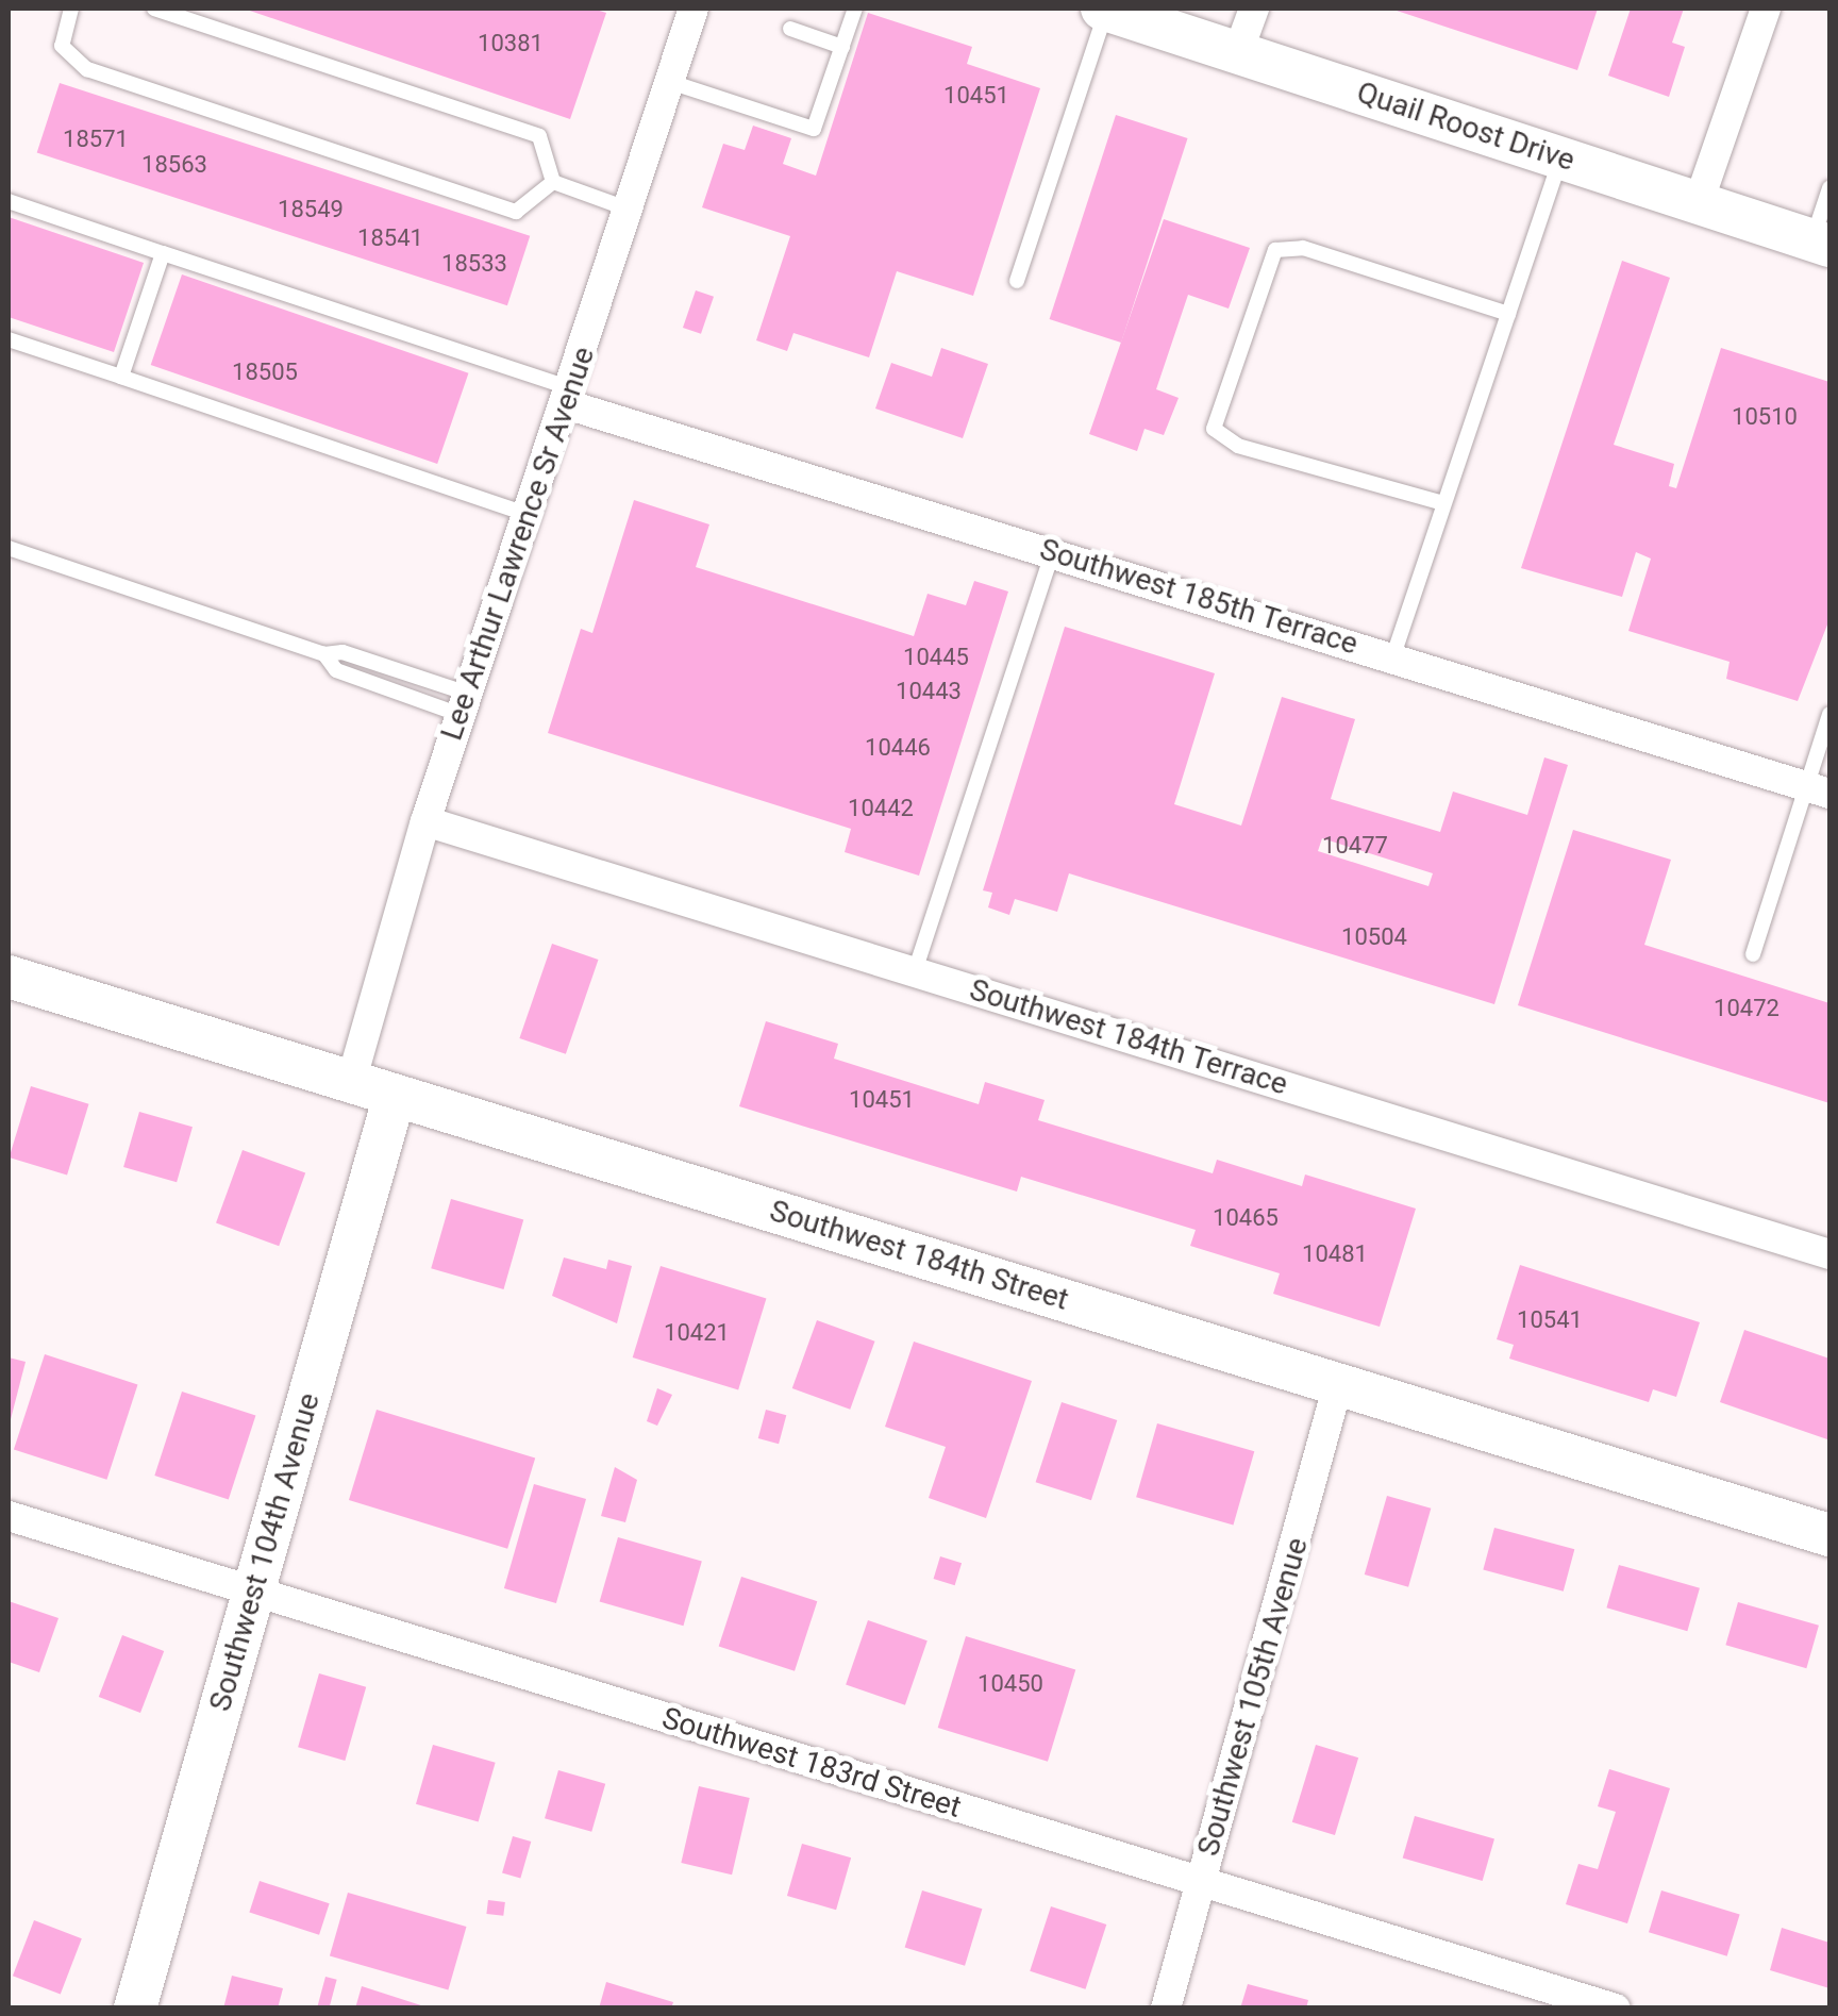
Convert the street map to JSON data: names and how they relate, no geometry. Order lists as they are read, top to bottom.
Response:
{
  "streets": {
    "main road": ["Quail Roost Drive", "Southwest 184th Street", "Southwest 104th Avenue"],
    "street": [
      "Lee Arthur Lawrence Sr Avenue",
      "Southwest 185th Terrace",
      "Southwest 184th Terrace",
      "Southwest 105th Avenue",
      "Southwest 183rd Street"
    ]
  },
  "crossings": [
    ["Lee Arthur Lawrence Sr Avenue", "Southwest 185th Terrace"],
    ["Lee Arthur Lawrence Sr Avenue", "Southwest 184th Terrace"],
    ["Lee Arthur Lawrence Sr Avenue", "Southwest 184th Street"],
    ["Southwest 184th Street", "Southwest 104th Avenue"],
    ["Southwest 184th Street", "Southwest 105th Avenue"],
    ["Southwest 104th Avenue", "Southwest 183rd Street"],
    ["Southwest 105th Avenue", "Southwest 183rd Street"]
  ],
  "house_numbers": [
    "10381",
    "10451",
    "18571",
    "18563",
    "18549",
    "18541",
    "18533",
    "18505",
    "10510",
    "10445",
    "10443",
    "10446",
    "10442",
    "10477",
    "10504",
    "10472",
    "10451",
    "10465",
    "10481",
    "10541",
    "10421",
    "10450"
  ]
}
